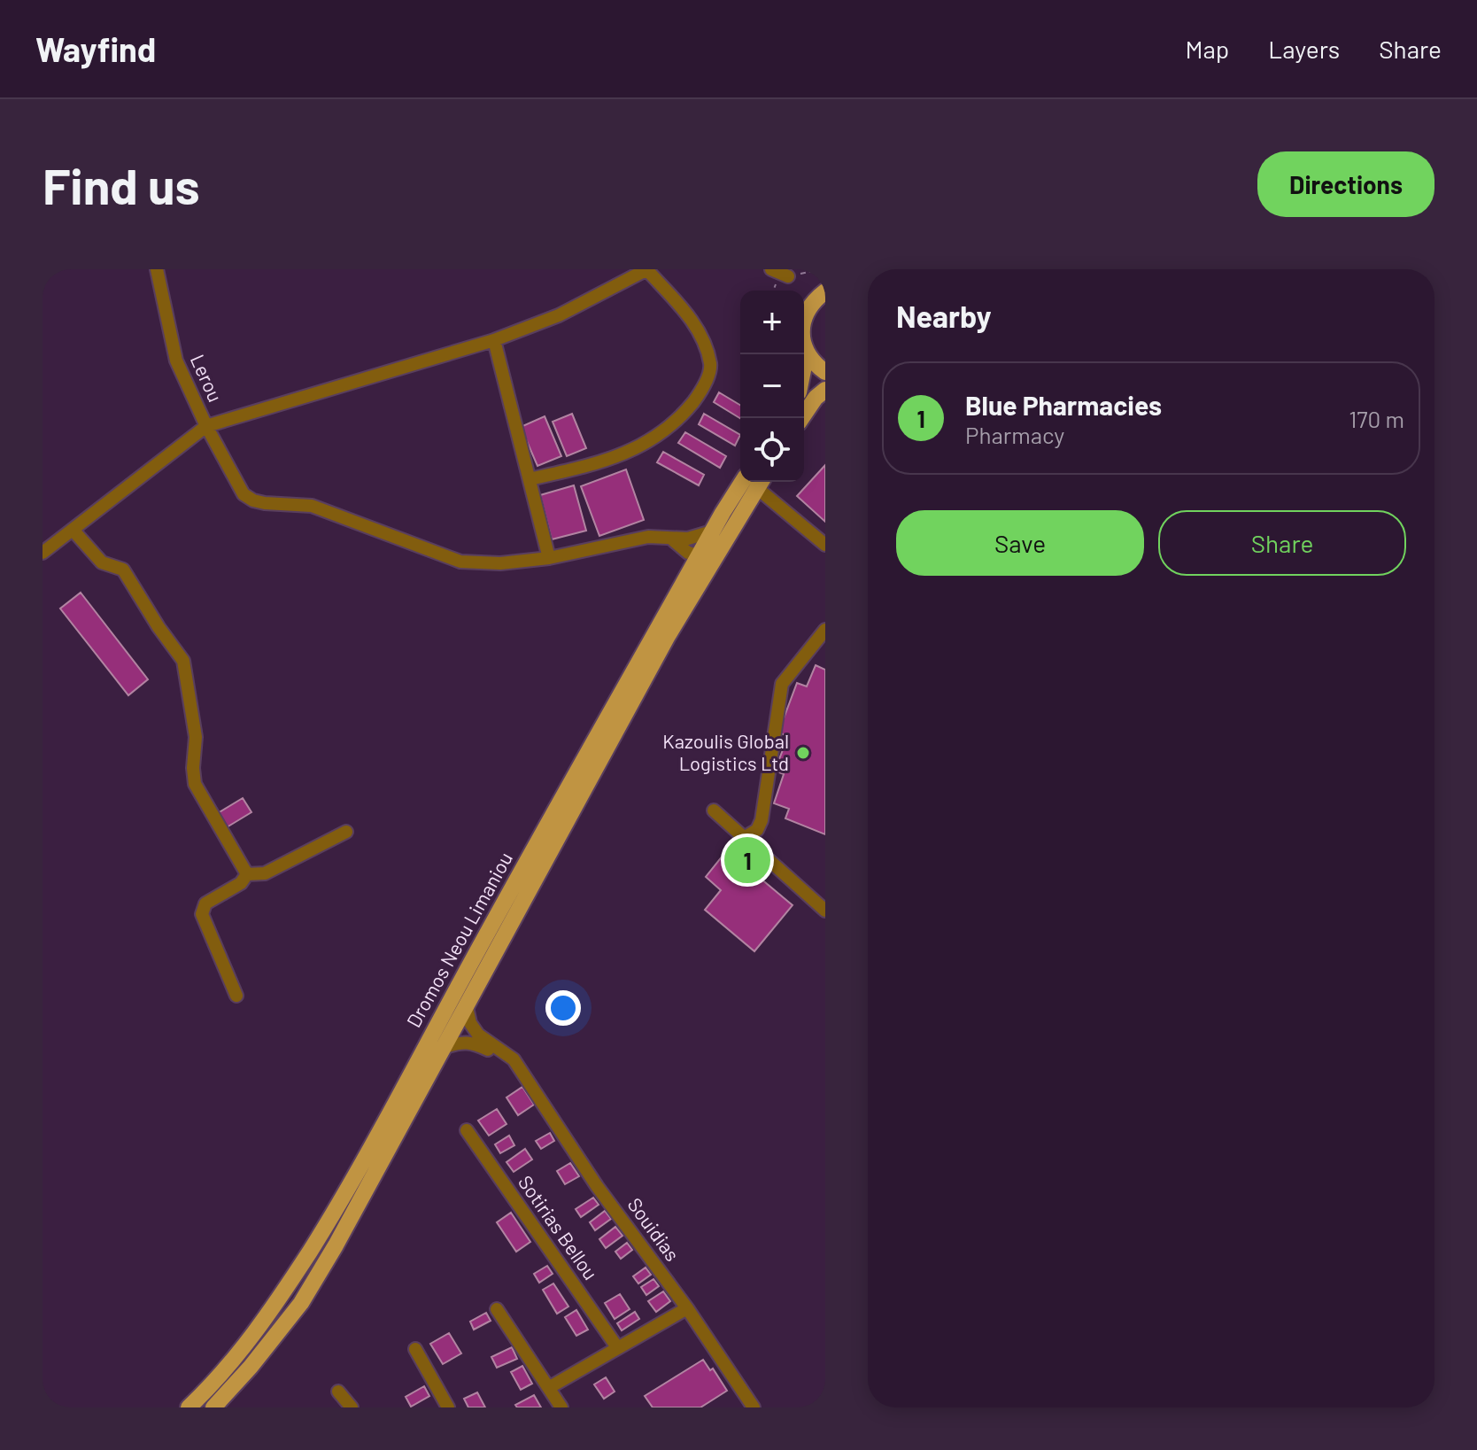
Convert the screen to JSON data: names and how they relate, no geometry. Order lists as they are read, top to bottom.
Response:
{
  "streets": {
    "main road": ["Dromos Neou Limaniou"],
    "street": ["Lerou", "Sotirias Bellou", "Souidias"]
  },
  "crossings": [
    ["Dromos Neou Limaniou", "Souidias"]
  ],
  "places": ["Kazoulis Global Logistics Ltd"],
  "page": {
    "header": "Wayfind",
    "nav": ["Map", "Layers", "Share"],
    "buttons": [
      "Directions",
      ["Save", "Share"]
    ],
    "title": "Find us",
    "heading": "Nearby",
    "map_buttons": ["+", "−"],
    "list": [
      {
        "mark": "1",
        "name": "Blue Pharmacies",
        "note": "Pharmacy",
        "value": "170 m"
      }
    ],
    "pins": "1"
  }
}
